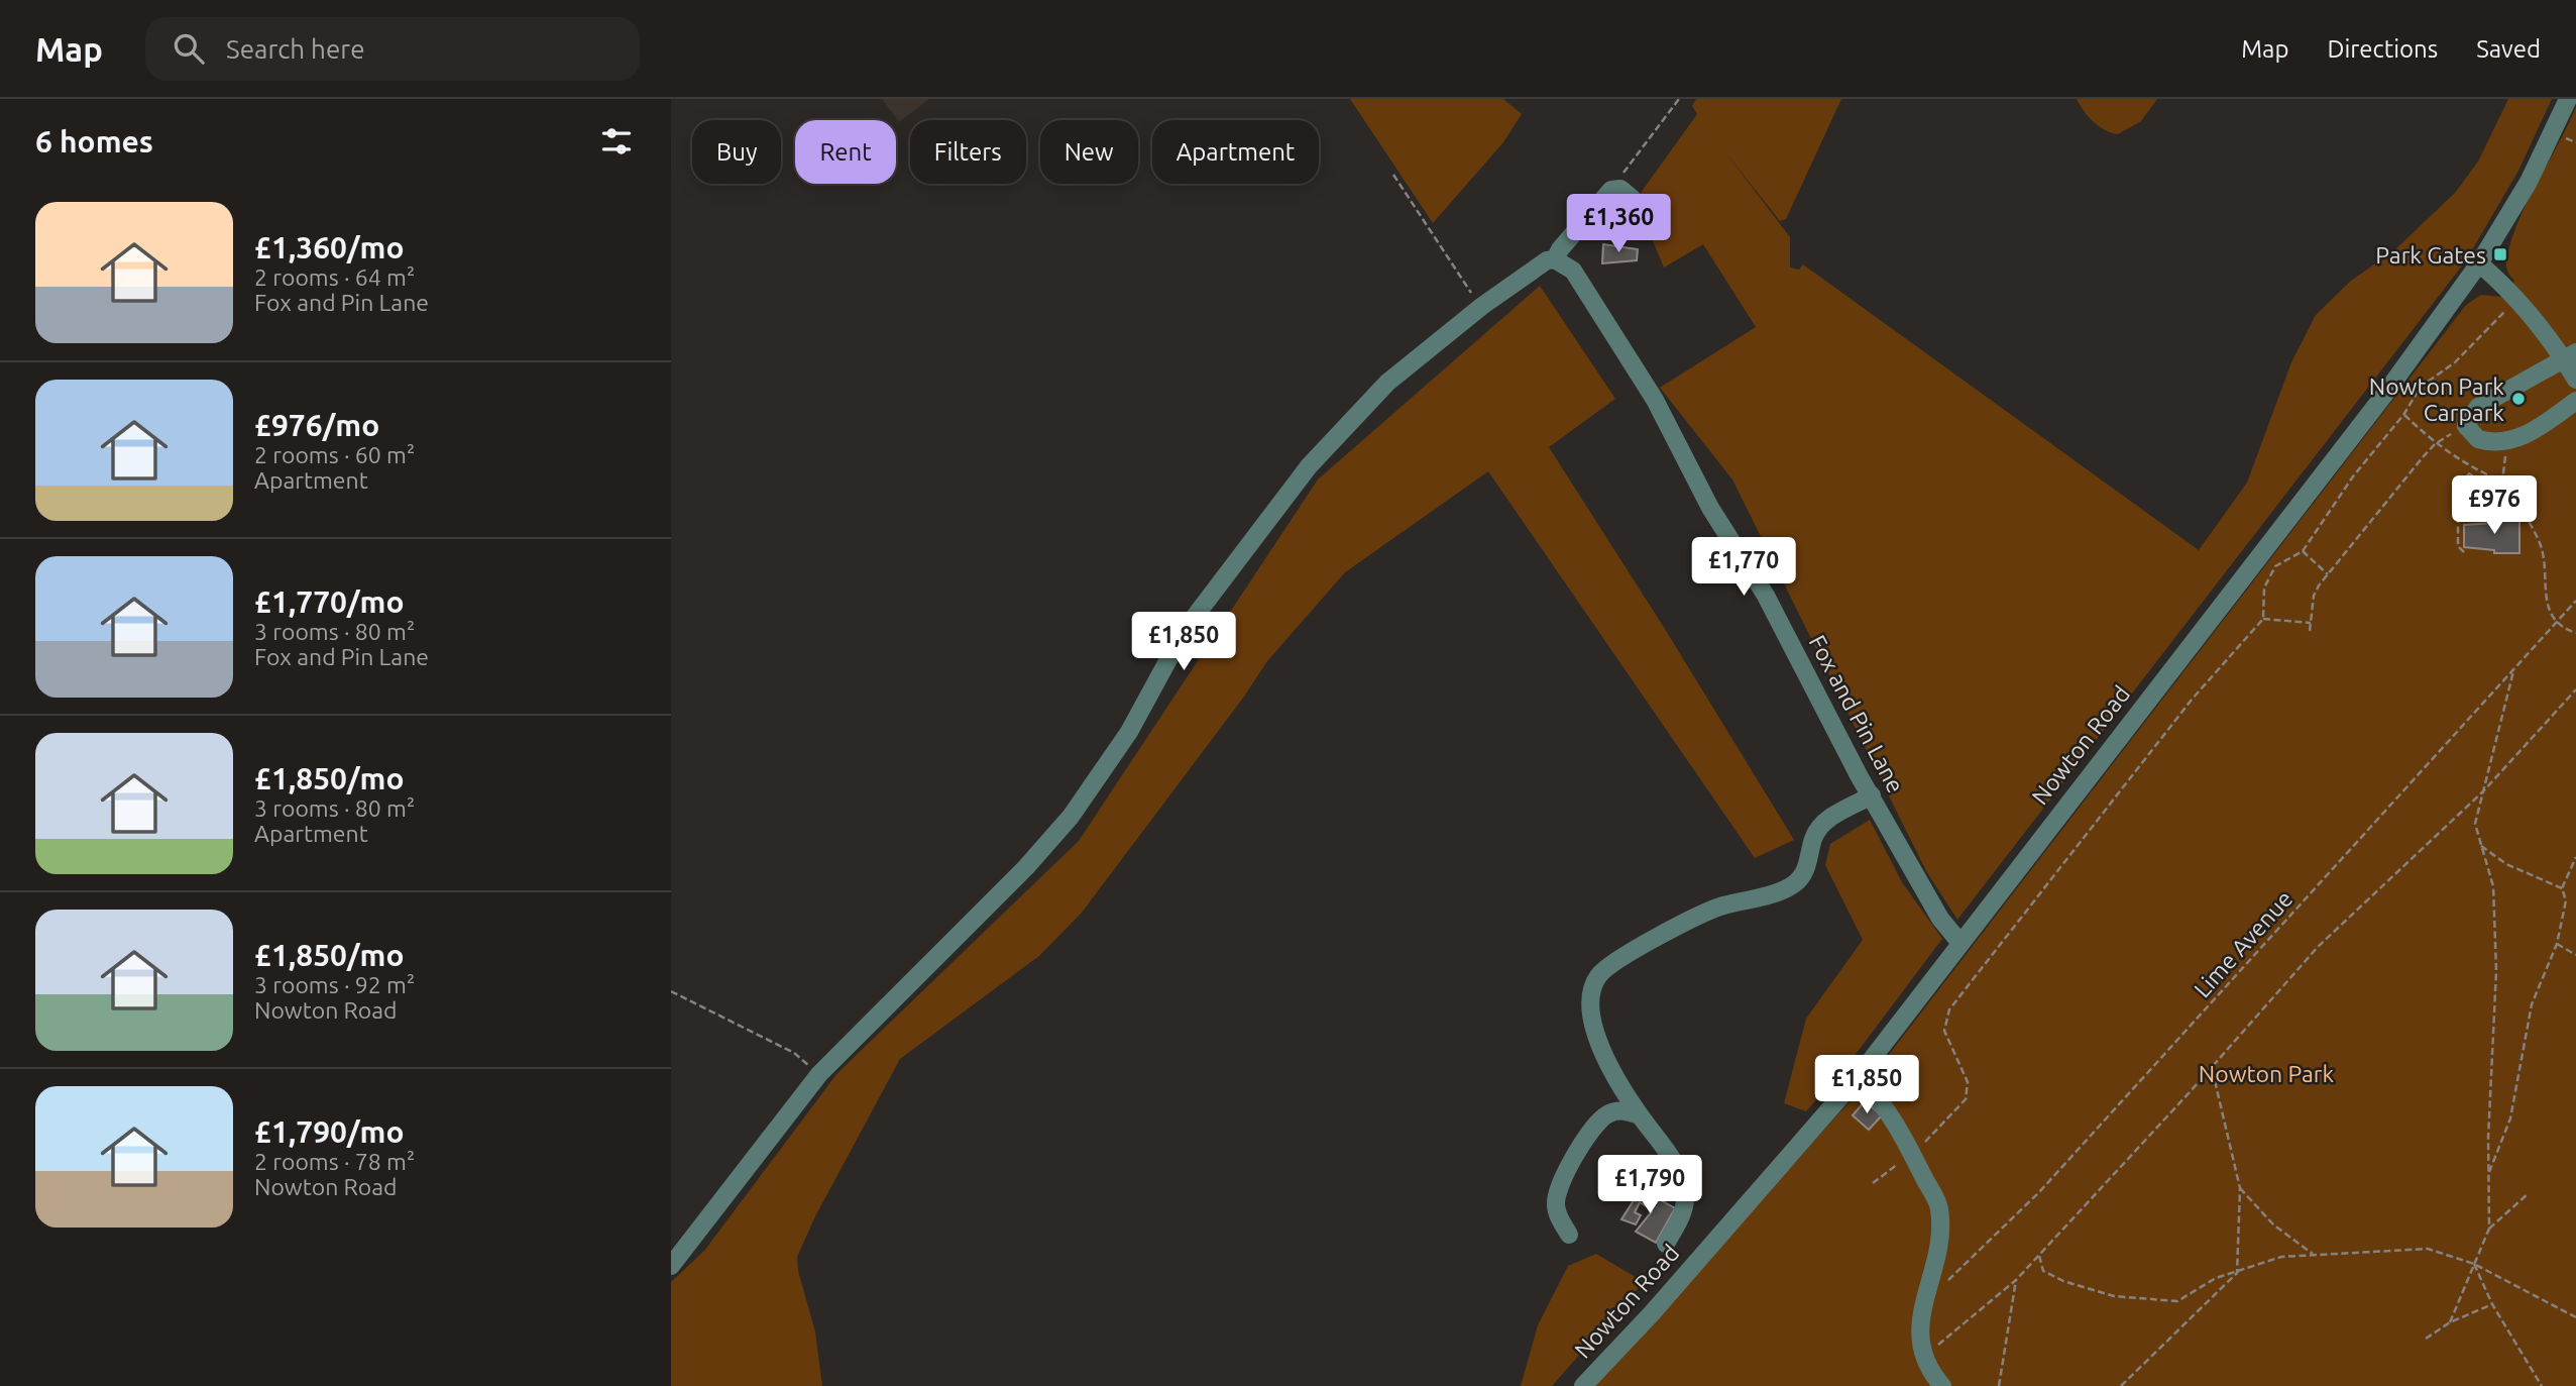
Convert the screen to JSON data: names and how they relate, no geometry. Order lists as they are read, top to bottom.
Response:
{
  "streets": {
    "street": ["Fox and Pin Lane", "Nowton Road"],
    "path": ["Lime Avenue"]
  },
  "crossings": [
    ["Fox and Pin Lane", "Nowton Road"]
  ],
  "parks": ["Nowton Park"],
  "places": {
    "transit": ["Park Gates"],
    "other": ["Nowton Park Carpark"]
  },
  "page": {
    "header": "Map",
    "search": "Search here",
    "nav": ["Map", "Directions", "Saved"],
    "heading": "6 homes",
    "chip": [
      "Buy",
      "Rent",
      "Filters",
      "New",
      "Apartment"
    ],
    "list": [
      {
        "name": "£1,360/mo",
        "note": "2 rooms · 64 m² · Fox and Pin Lane"
      },
      {
        "name": "£976/mo",
        "note": "2 rooms · 60 m² · Apartment"
      },
      {
        "name": "£1,770/mo",
        "note": "3 rooms · 80 m² · Fox and Pin Lane"
      },
      {
        "name": "£1,850/mo",
        "note": "3 rooms · 80 m² · Apartment"
      },
      {
        "name": "£1,850/mo",
        "note": "3 rooms · 92 m² · Nowton Road"
      },
      {
        "name": "£1,790/mo",
        "note": "2 rooms · 78 m² · Nowton Road"
      }
    ],
    "price": [
      "£1,360",
      "£976",
      "£1,770",
      "£1,850",
      "£1,850",
      "£1,790"
    ]
  }
}
